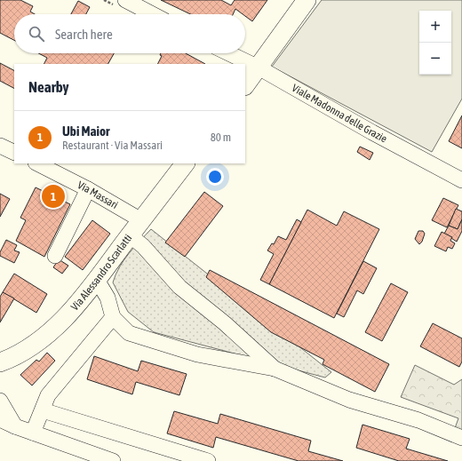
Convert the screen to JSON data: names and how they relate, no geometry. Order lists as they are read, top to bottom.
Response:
{
  "streets": {
    "main road": ["Via Alessandro Scarlatti"],
    "street": ["Viale Madonna delle Grazie", "Via Massari"]
  },
  "crossings": [
    ["Via Massari", "Via Alessandro Scarlatti"]
  ],
  "page": {
    "map_buttons": ["+", "−"],
    "search": "Search here",
    "heading": "Nearby",
    "list": [
      {
        "mark": "1",
        "name": "Ubi Maior",
        "note": "Restaurant · Via Massari",
        "value": "80 m"
      }
    ],
    "pins": "1"
  }
}
